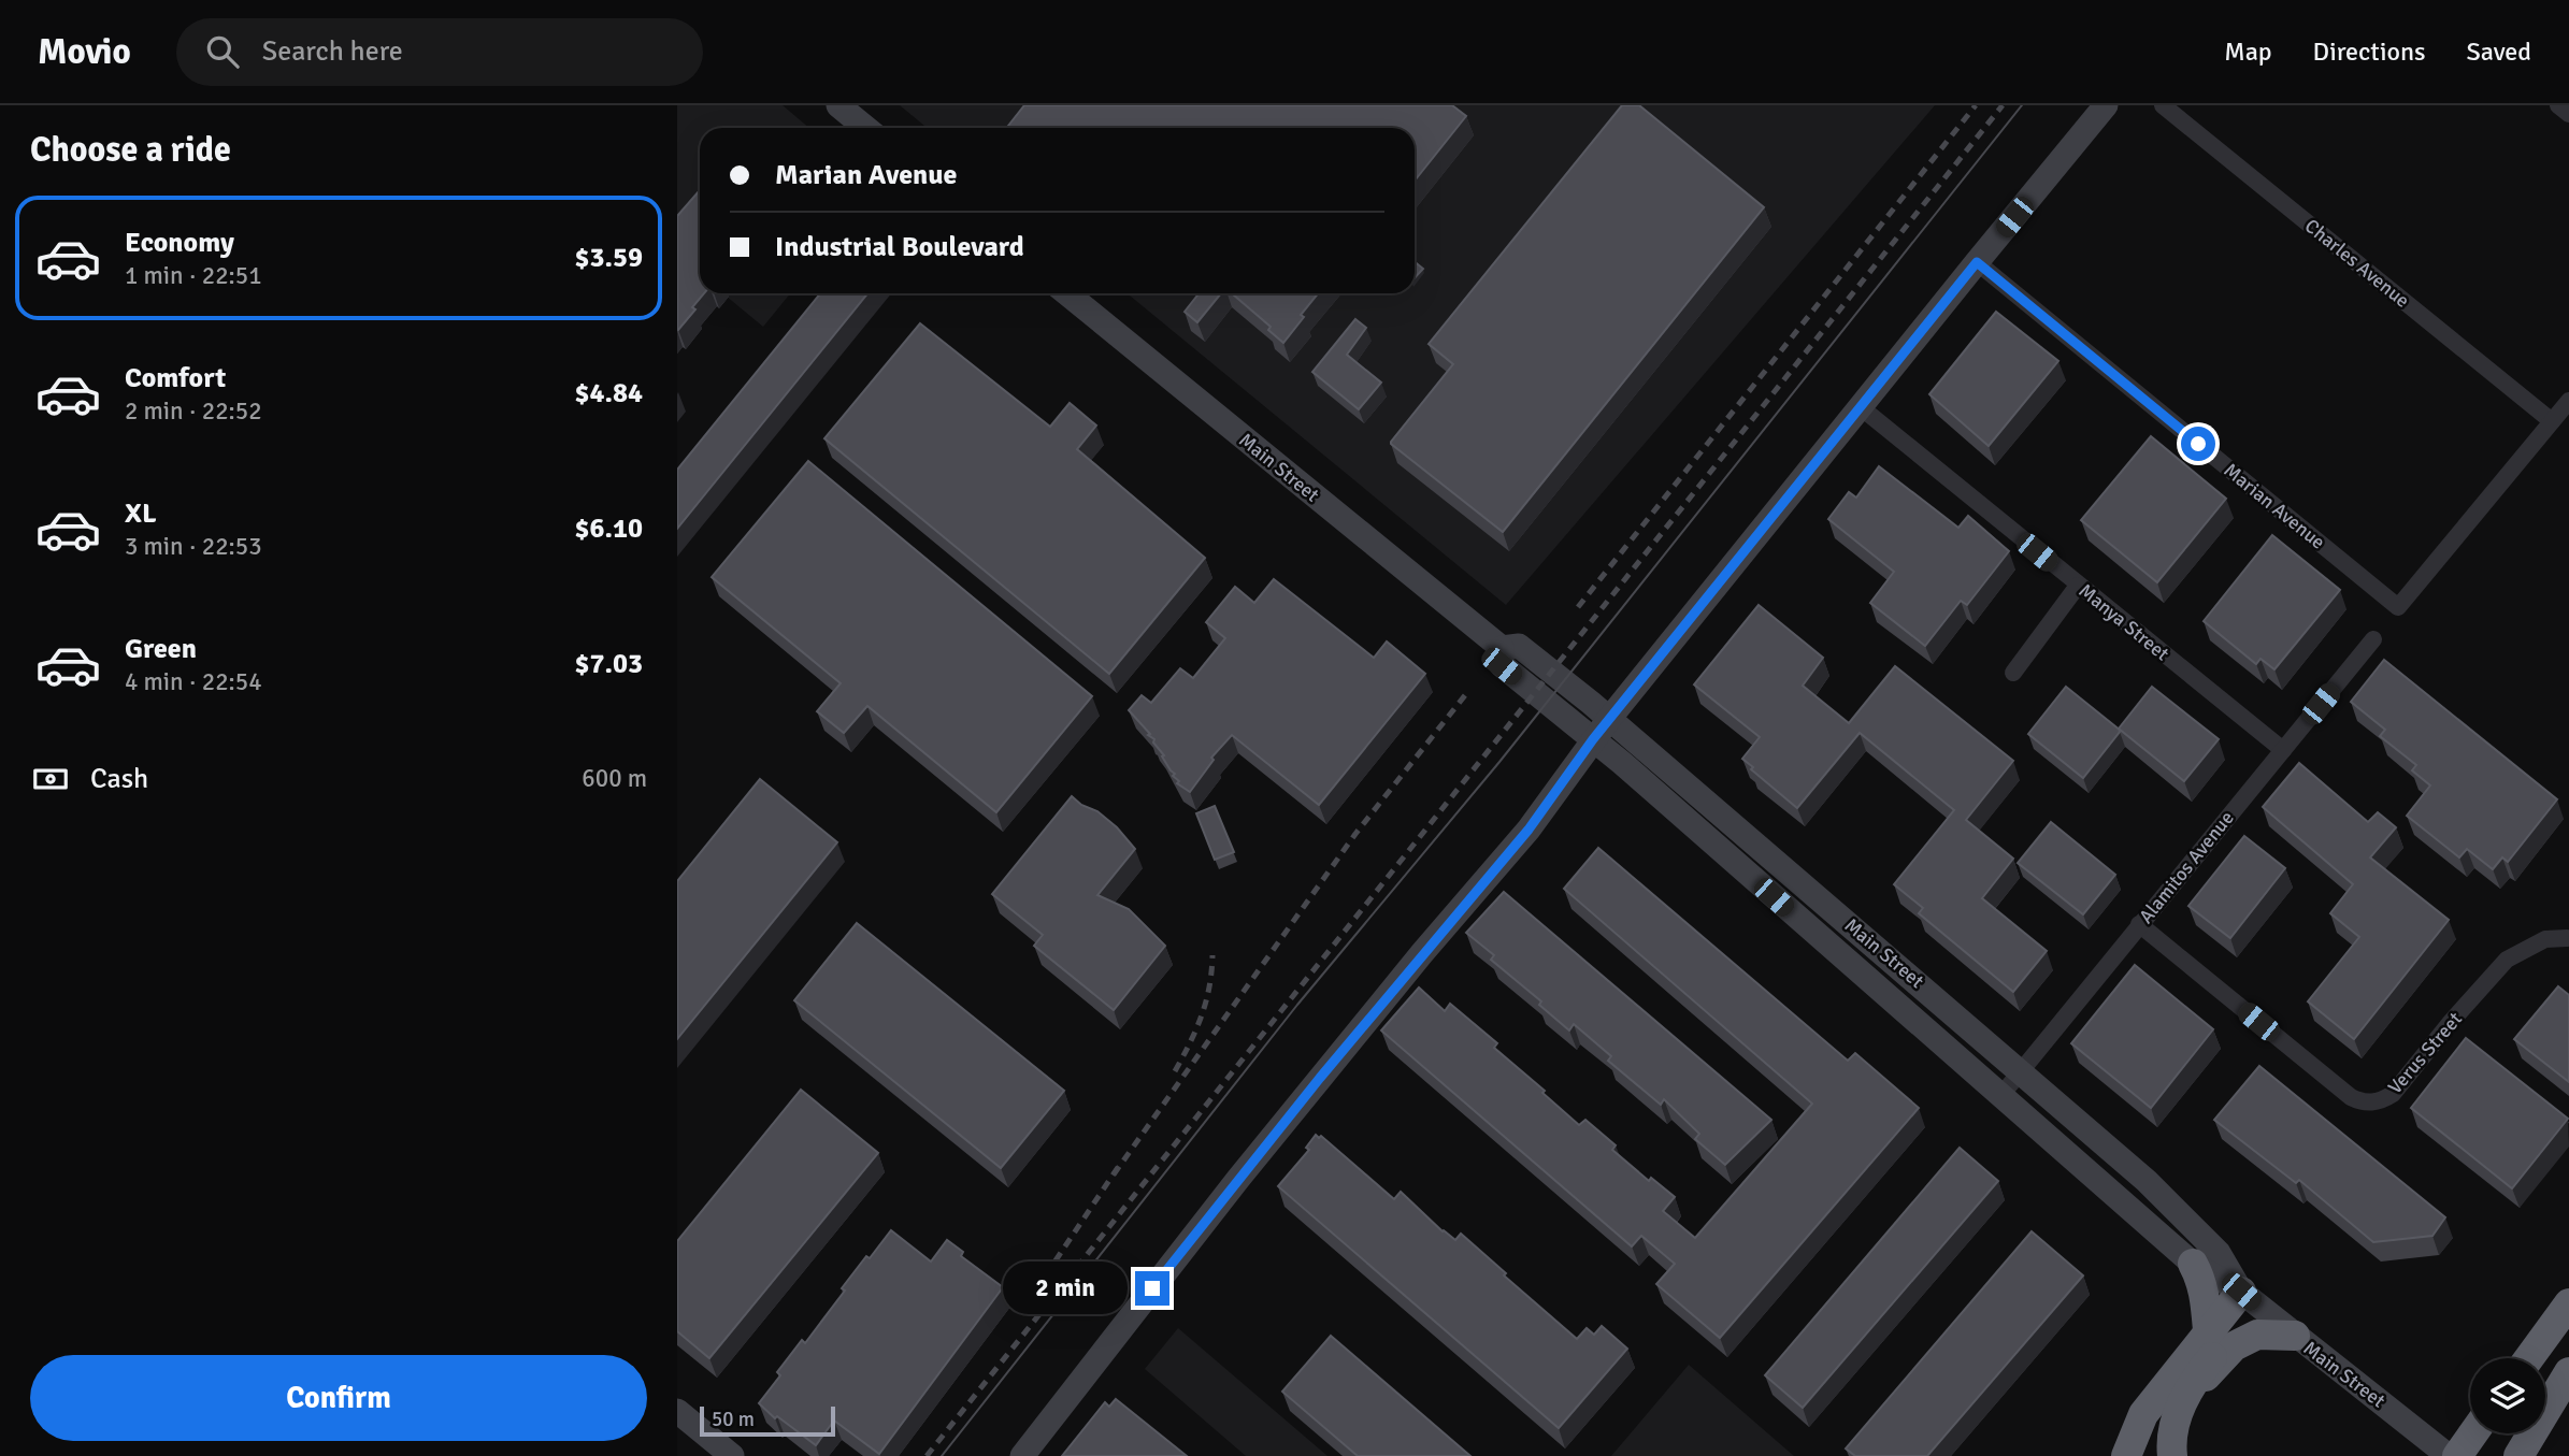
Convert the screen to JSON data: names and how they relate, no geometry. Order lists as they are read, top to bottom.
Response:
{
  "streets": {
    "main road": ["Main Street"],
    "street": [
      "Charles Avenue",
      "Marian Avenue",
      "Manya Street",
      "Alamitos Avenue",
      "Verus Street"
    ]
  },
  "crossings": [
    ["Charles Avenue", "Marian Avenue"],
    ["Main Street", "Alamitos Avenue"],
    ["Manya Street", "Alamitos Avenue"],
    ["Alamitos Avenue", "Verus Street"]
  ],
  "scale_bar": "50 m",
  "page": {
    "header": "Movio",
    "search": "Search here",
    "nav": ["Map", "Directions", "Saved"],
    "heading": "Choose a ride",
    "banner": ["Marian Avenue", "Industrial Boulevard"],
    "list": [
      {
        "name": "Economy",
        "note": "1 min · 22:51",
        "value": "$3.59"
      },
      {
        "name": "Comfort",
        "note": "2 min · 22:52",
        "value": "$4.84"
      },
      {
        "name": "XL",
        "note": "3 min · 22:53",
        "value": "$6.10"
      },
      {
        "name": "Green",
        "note": "4 min · 22:54",
        "value": "$7.03"
      }
    ],
    "pay": ["Cash", "600 m"],
    "bubble": "2 min",
    "buttons": "Confirm",
    "scale": "50 m"
  }
}
